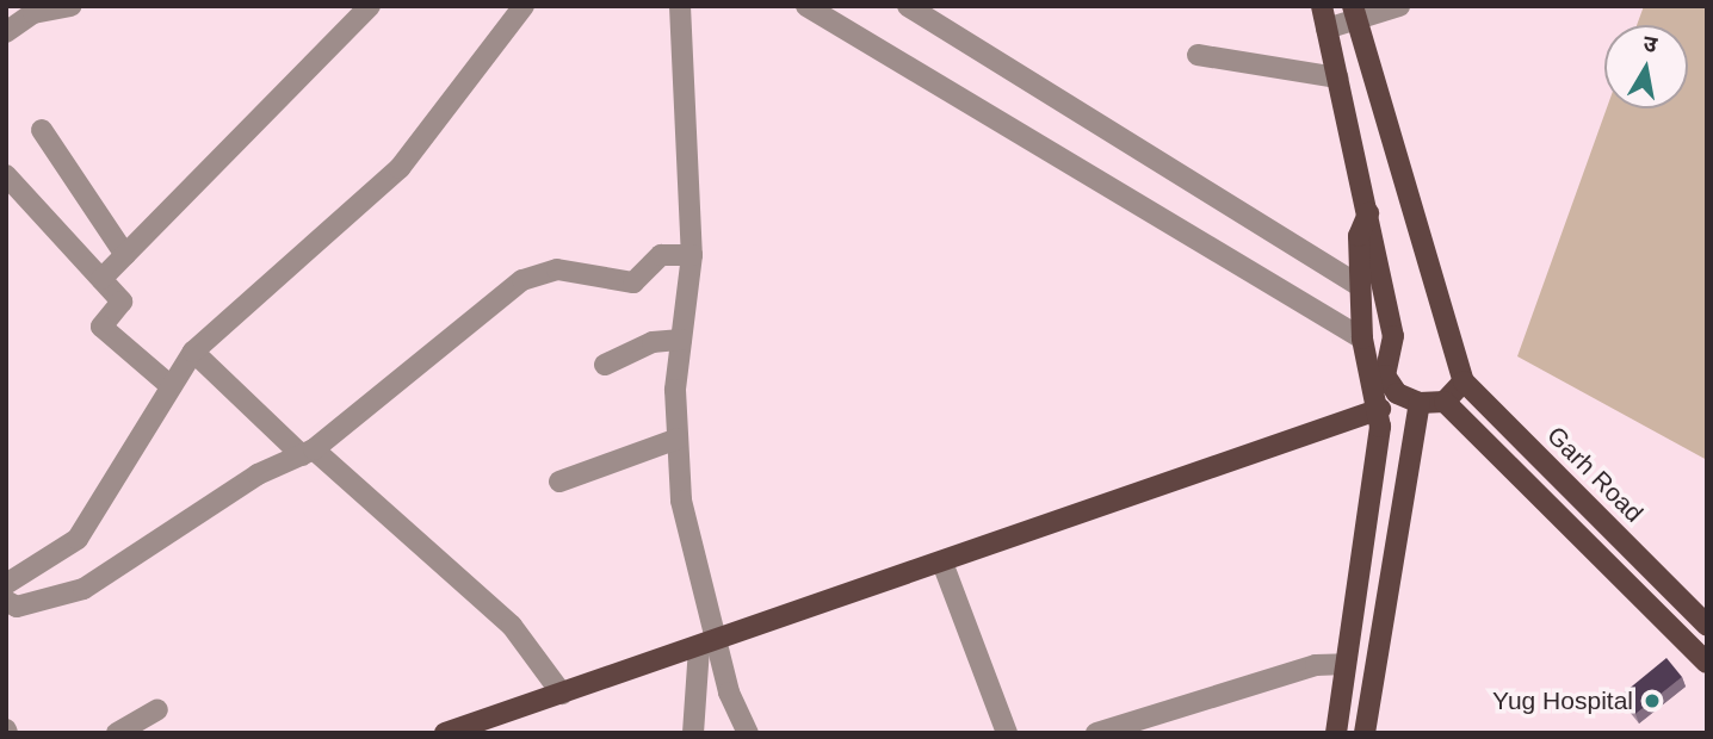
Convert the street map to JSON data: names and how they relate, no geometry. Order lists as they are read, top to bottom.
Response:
{
  "streets": {
    "main road": ["Garh Road"]
  },
  "places": ["Yug Hospital"],
  "north": "top"
}
